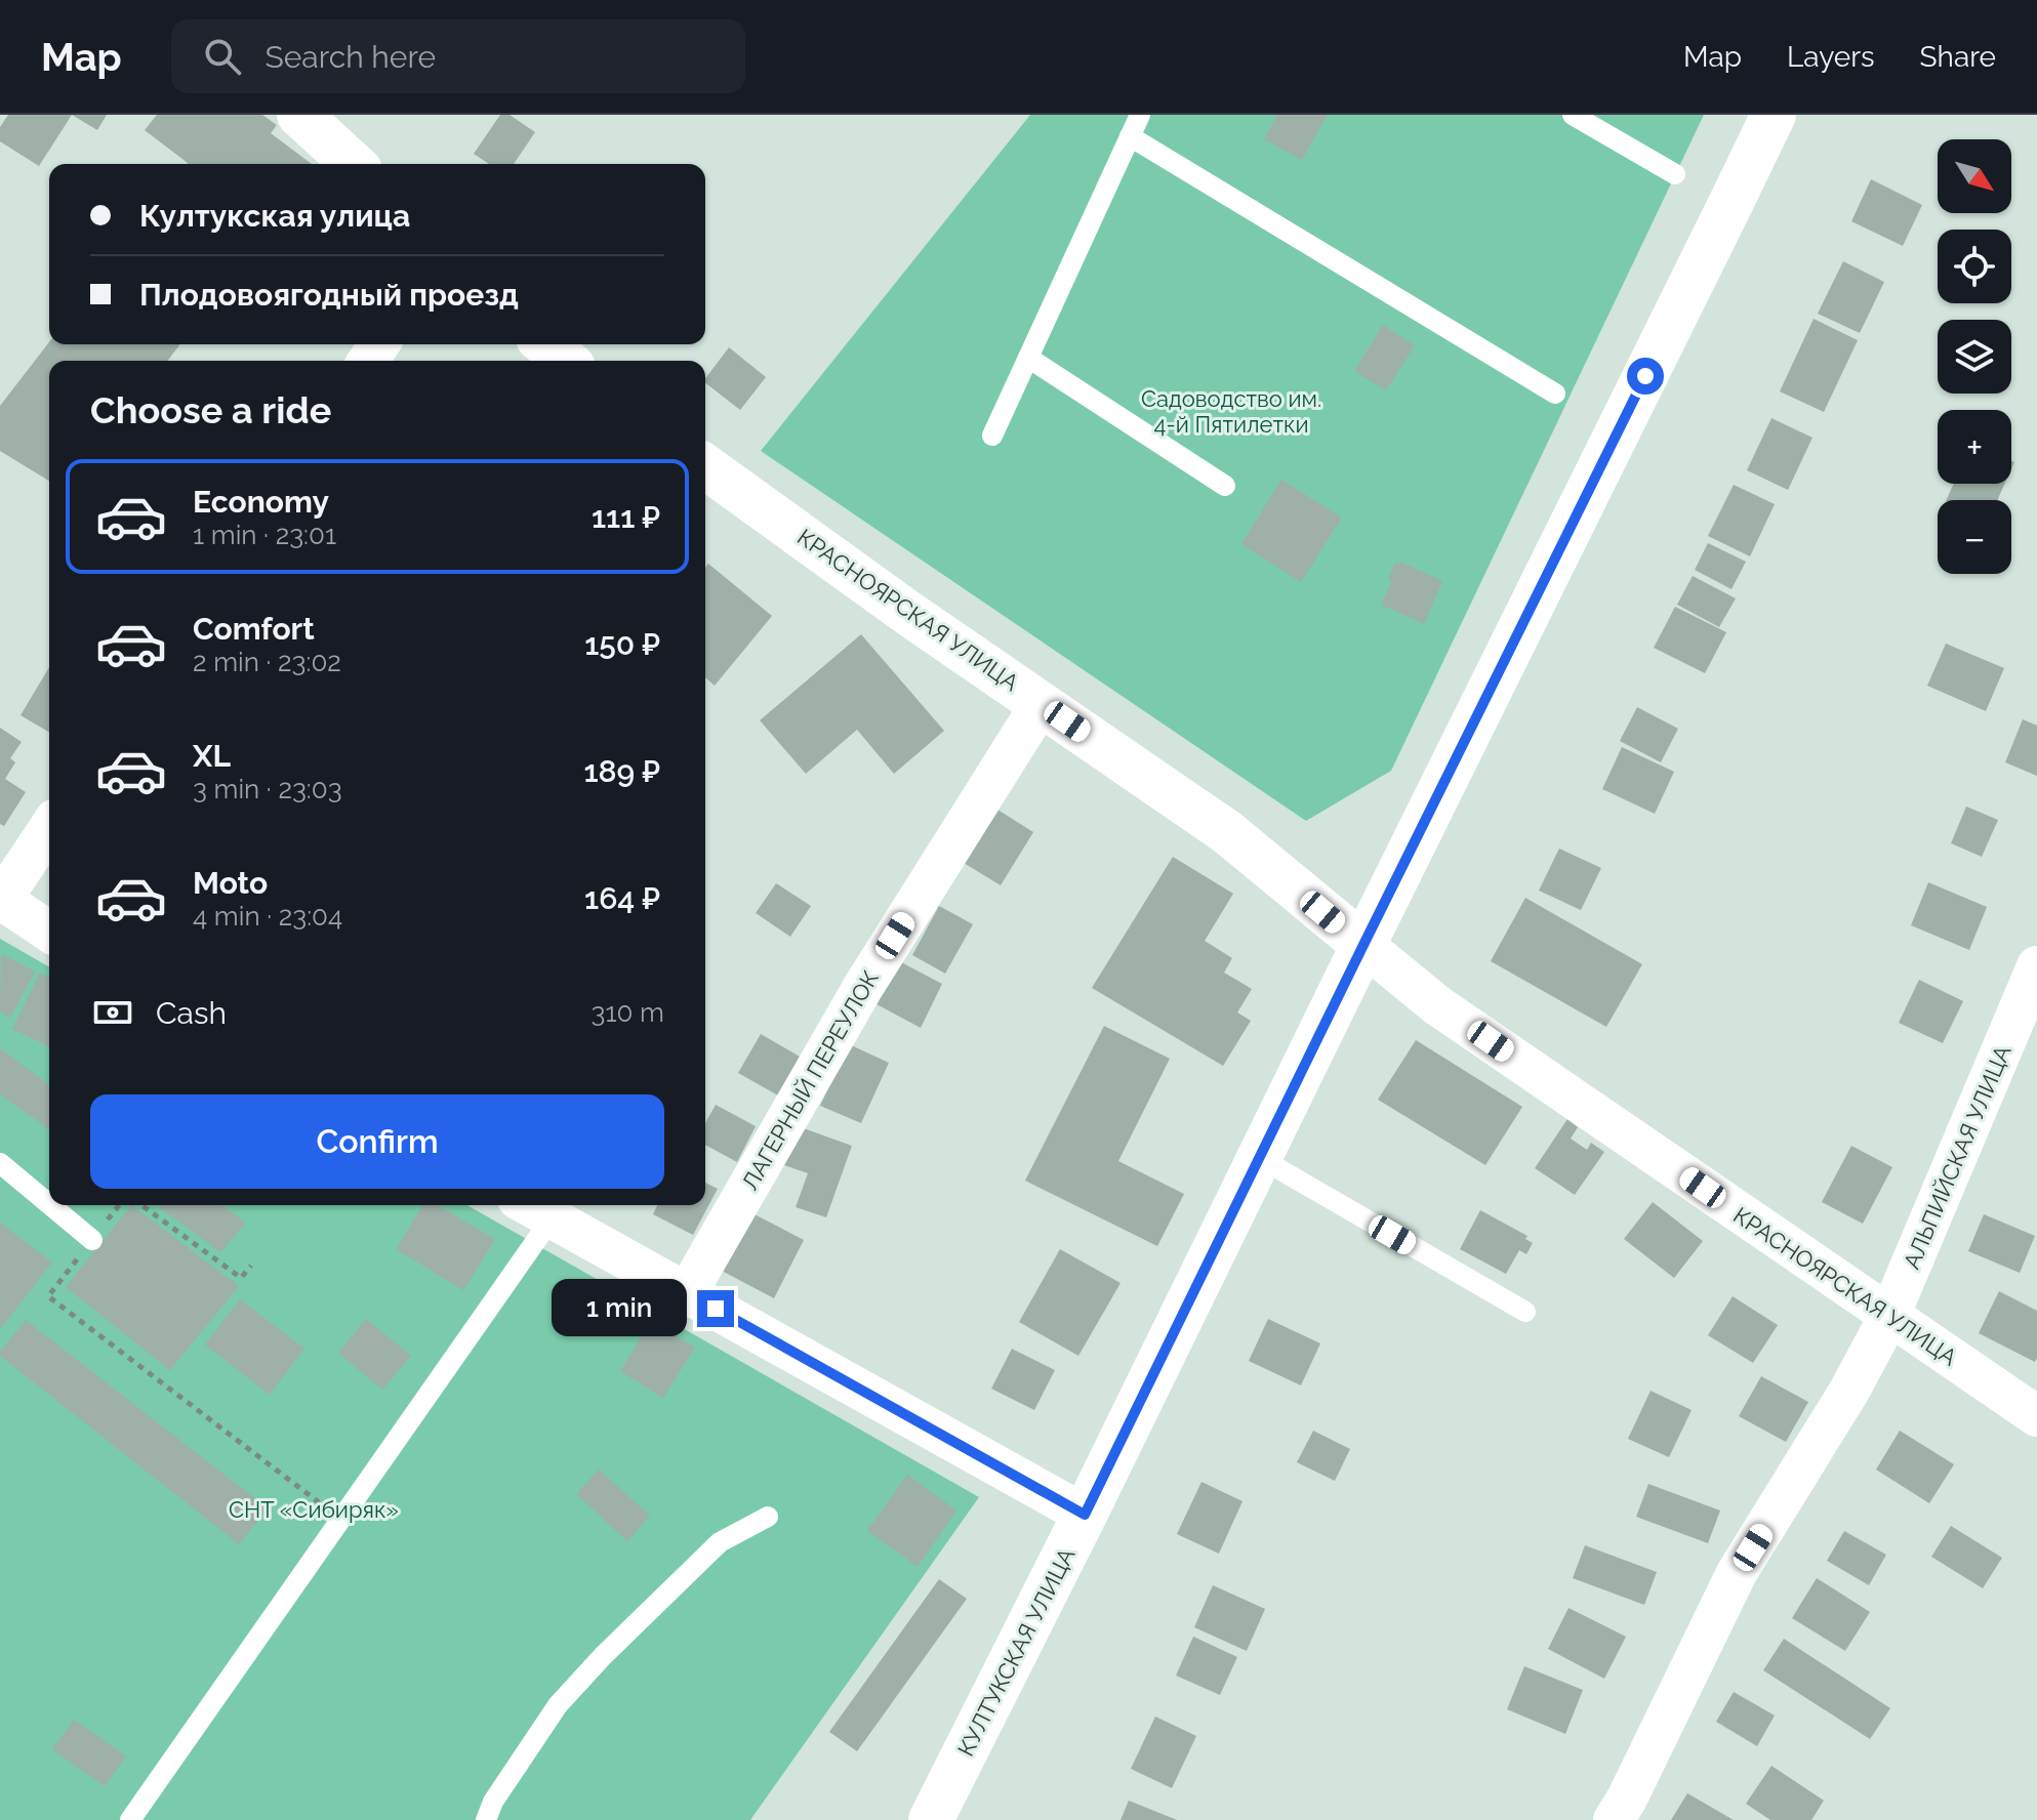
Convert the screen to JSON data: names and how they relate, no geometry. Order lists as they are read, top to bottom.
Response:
{
  "streets": {
    "main road": ["КРАСНОЯРСКАЯ УЛИЦА", "КУЛТУКСКАЯ УЛИЦА"],
    "street": ["ЛАГЕРНЫЙ ПЕРЕУЛОК", "АЛЬПИЙСКАЯ УЛИЦА"]
  },
  "crossings": [
    ["КРАСНОЯРСКАЯ УЛИЦА", "ЛАГЕРНЫЙ ПЕРЕУЛОК"],
    ["КРАСНОЯРСКАЯ УЛИЦА", "АЛЬПИЙСКАЯ УЛИЦА"],
    ["КРАСНОЯРСКАЯ УЛИЦА", "КУЛТУКСКАЯ УЛИЦА"]
  ],
  "parks": ["Садоводство им. 4-й Пятилетки", "СНТ «Сибиряк»"],
  "north": "bottom right",
  "page": {
    "header": "Map",
    "search": "Search here",
    "nav": ["Map", "Layers", "Share"],
    "map_buttons": ["+", "−"],
    "banner": ["Култукская улица", "Плодовоягодный проезд"],
    "heading": "Choose a ride",
    "list": [
      {
        "name": "Economy",
        "note": "1 min · 23:01",
        "value": "111 ₽"
      },
      {
        "name": "Comfort",
        "note": "2 min · 23:02",
        "value": "150 ₽"
      },
      {
        "name": "XL",
        "note": "3 min · 23:03",
        "value": "189 ₽"
      },
      {
        "name": "Moto",
        "note": "4 min · 23:04",
        "value": "164 ₽"
      }
    ],
    "pay": ["Cash", "310 m"],
    "buttons": "Confirm",
    "bubble": "1 min"
  }
}
